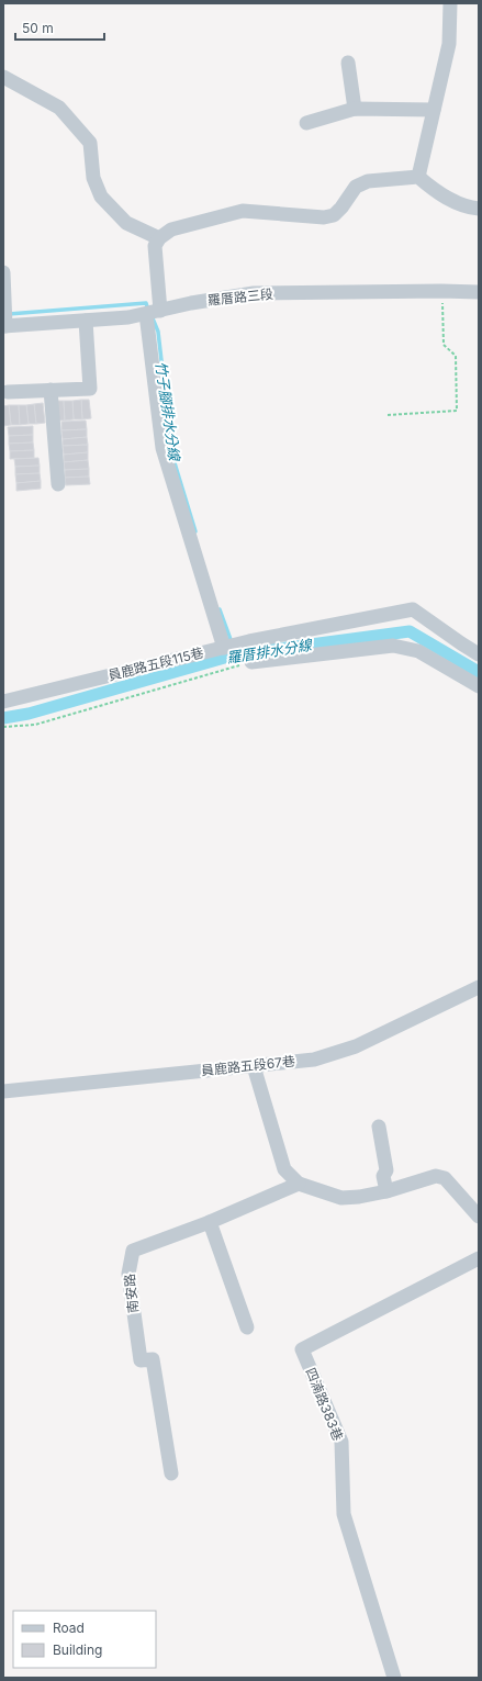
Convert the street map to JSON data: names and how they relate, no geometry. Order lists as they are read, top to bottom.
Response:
{
  "streets": {
    "street": [
      "羅厝路三段",
      "員鹿路五段115巷",
      "員鹿路五段67巷",
      "南安路",
      "四湳路383巷"
    ]
  },
  "water": ["竹子腳排水分線", "羅厝排水分線"],
  "legend": ["Road", "Building"],
  "scale_bar": "50 m"
}
